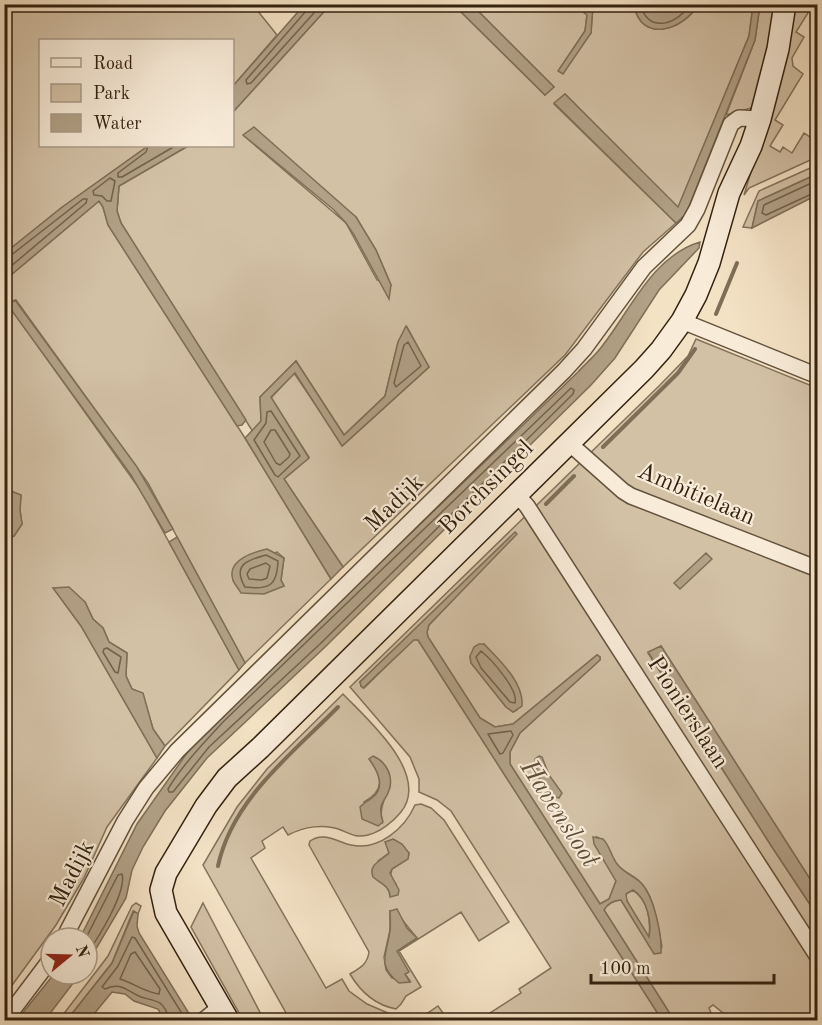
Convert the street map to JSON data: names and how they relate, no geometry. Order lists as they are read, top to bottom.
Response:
{
  "streets": {
    "main road": ["Borchsingel"],
    "street": ["Ambitielaan", "Madijk", "Pionierslaan"]
  },
  "crossings": [
    ["Borchsingel", "Ambitielaan"],
    ["Borchsingel", "Madijk"],
    ["Borchsingel", "Pionierslaan"]
  ],
  "water": ["Havensloot"],
  "legend": ["Road", "Park", "Water"],
  "scale_bar": "100 m",
  "north": "right"
}
